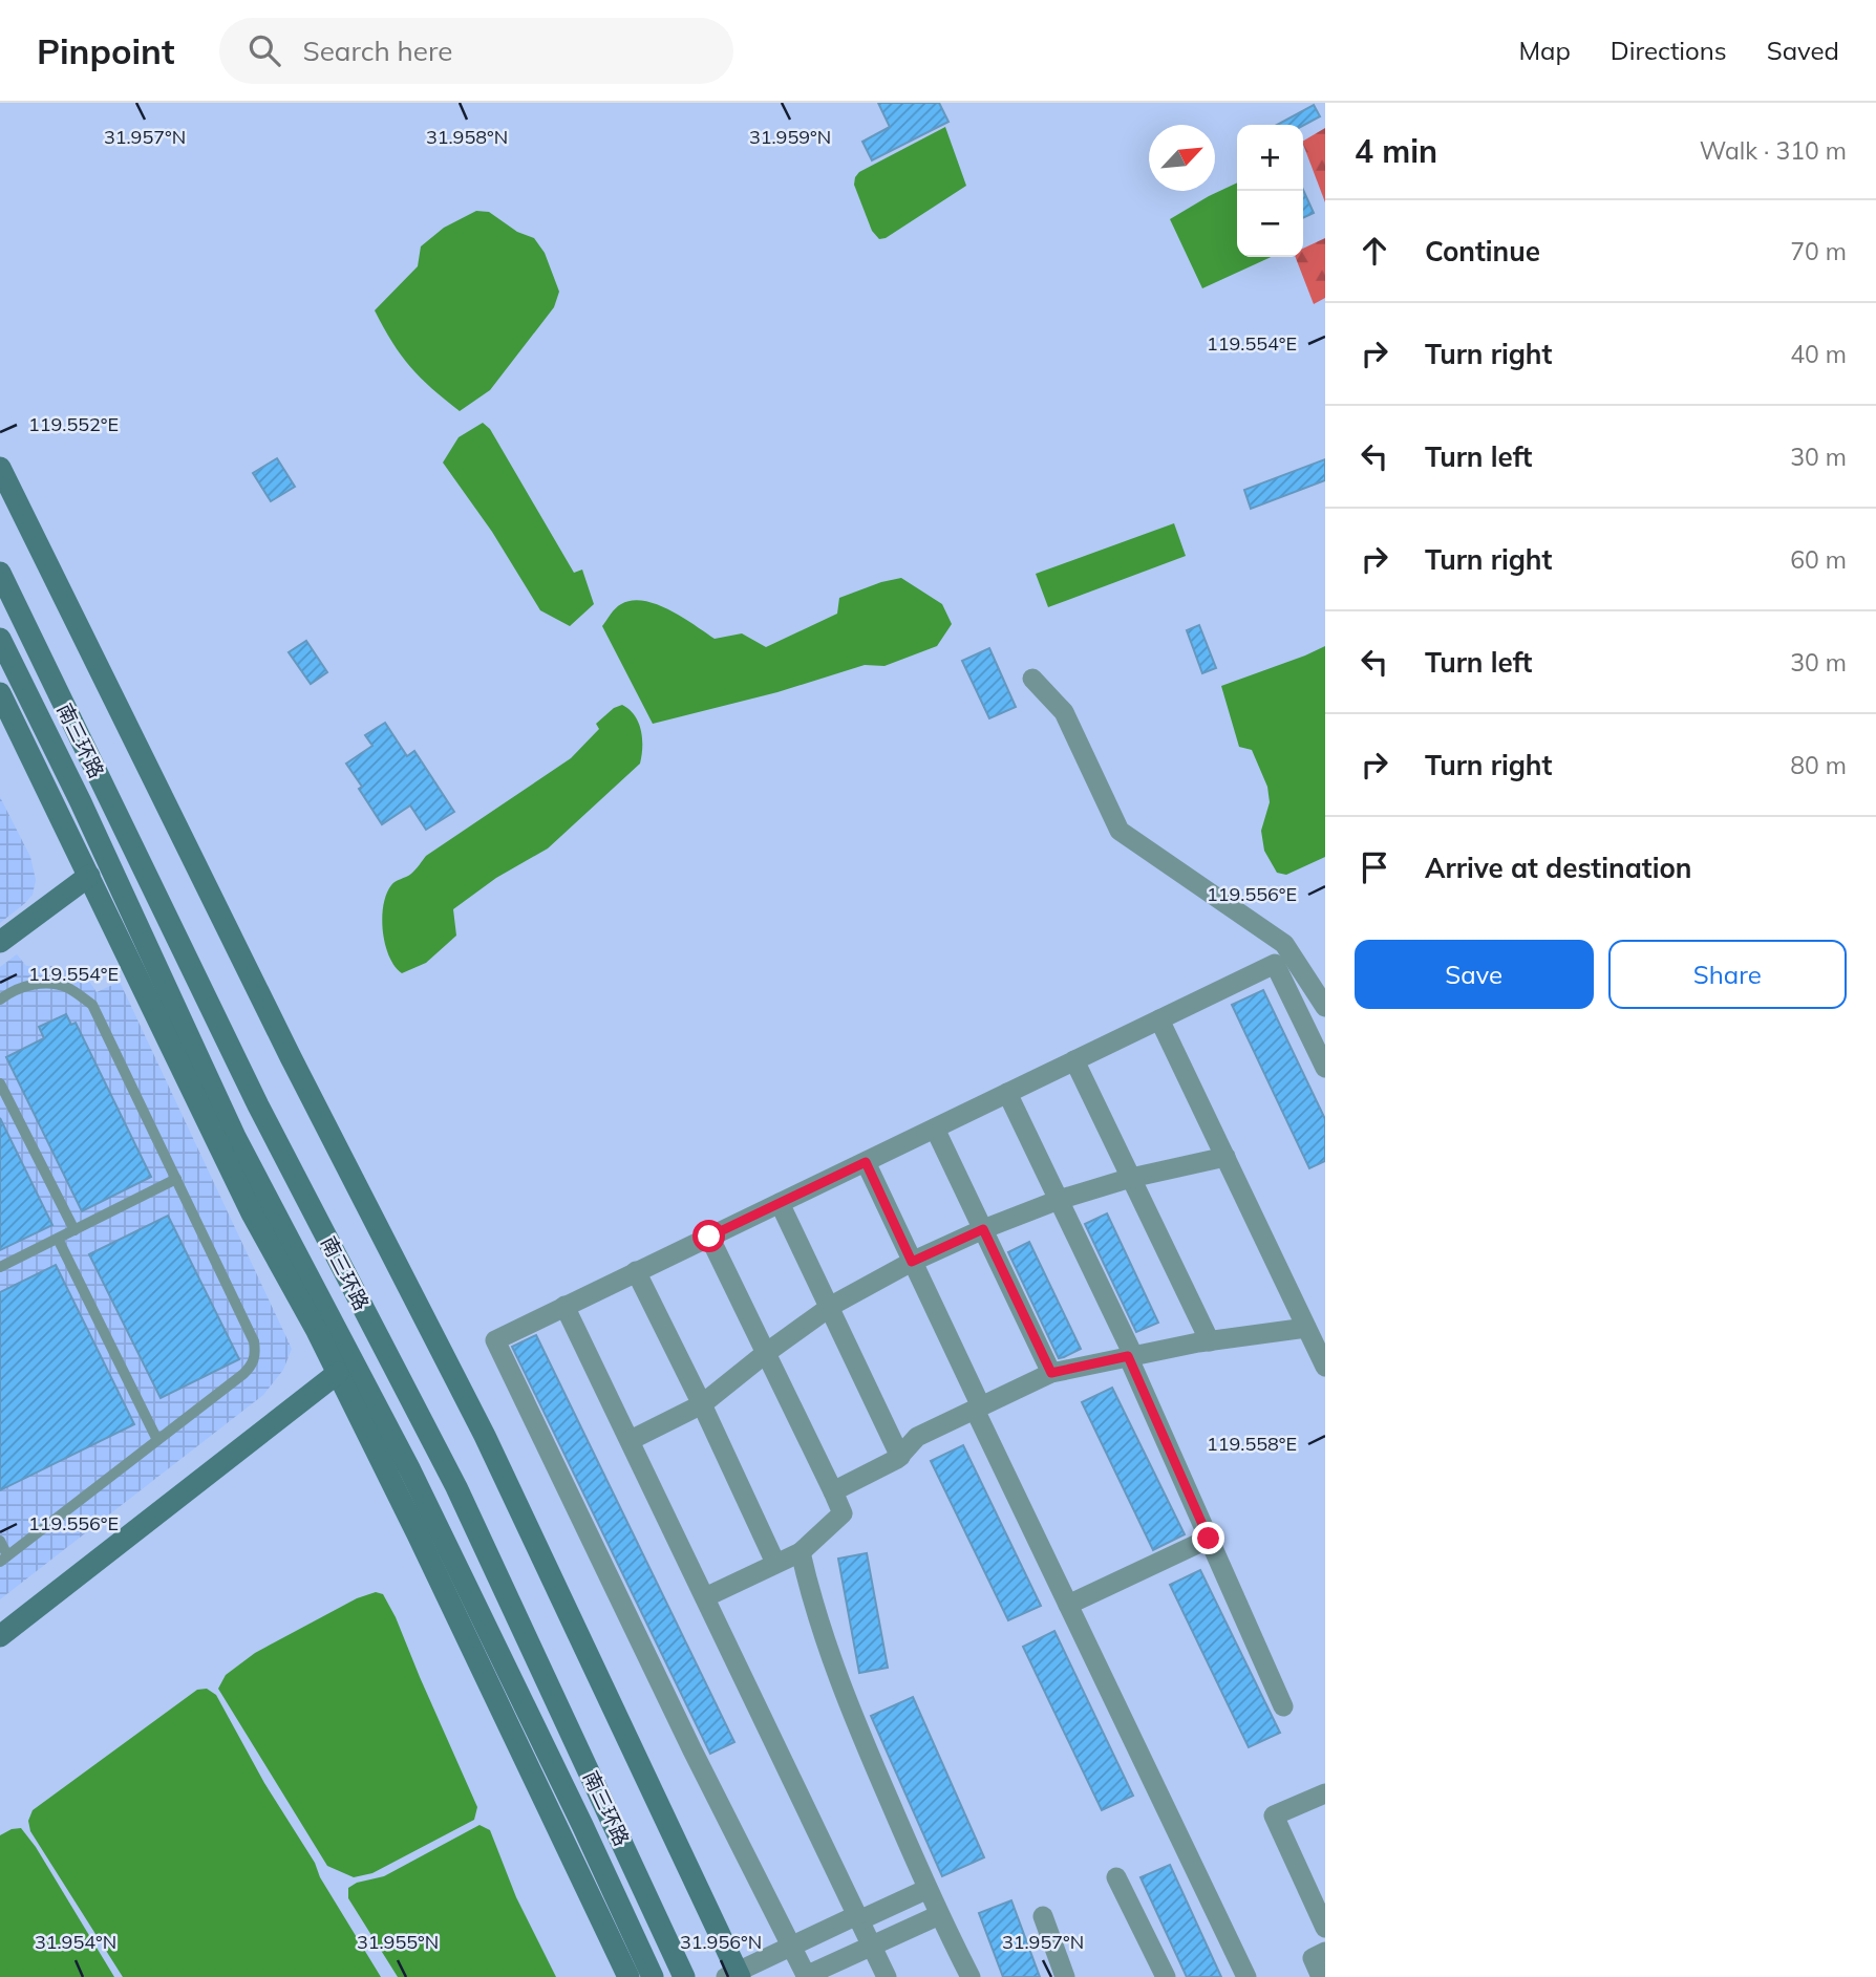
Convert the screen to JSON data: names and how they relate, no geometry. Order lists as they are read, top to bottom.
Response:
{
  "streets": {
    "street": ["南三环路"]
  },
  "north": "top right",
  "page": {
    "header": "Pinpoint",
    "search": "Search here",
    "nav": ["Map", "Directions", "Saved"],
    "heading": ["4 min", "Walk · 310 m"],
    "map_buttons": ["+", "−"],
    "list": [
      ["Continue", "70 m"],
      ["Turn right", "40 m"],
      ["Turn left", "30 m"],
      ["Turn right", "60 m"],
      ["Turn left", "30 m"],
      ["Turn right", "80 m"],
      "Arrive at destination"
    ],
    "buttons": ["Save", "Share"]
  },
  "coordinates": [
    "31.957°N",
    "31.958°N",
    "31.959°N",
    "119.554°E",
    "119.552°E",
    "119.556°E",
    "119.558°E",
    "31.954°N",
    "31.955°N",
    "31.956°N"
  ]
}
